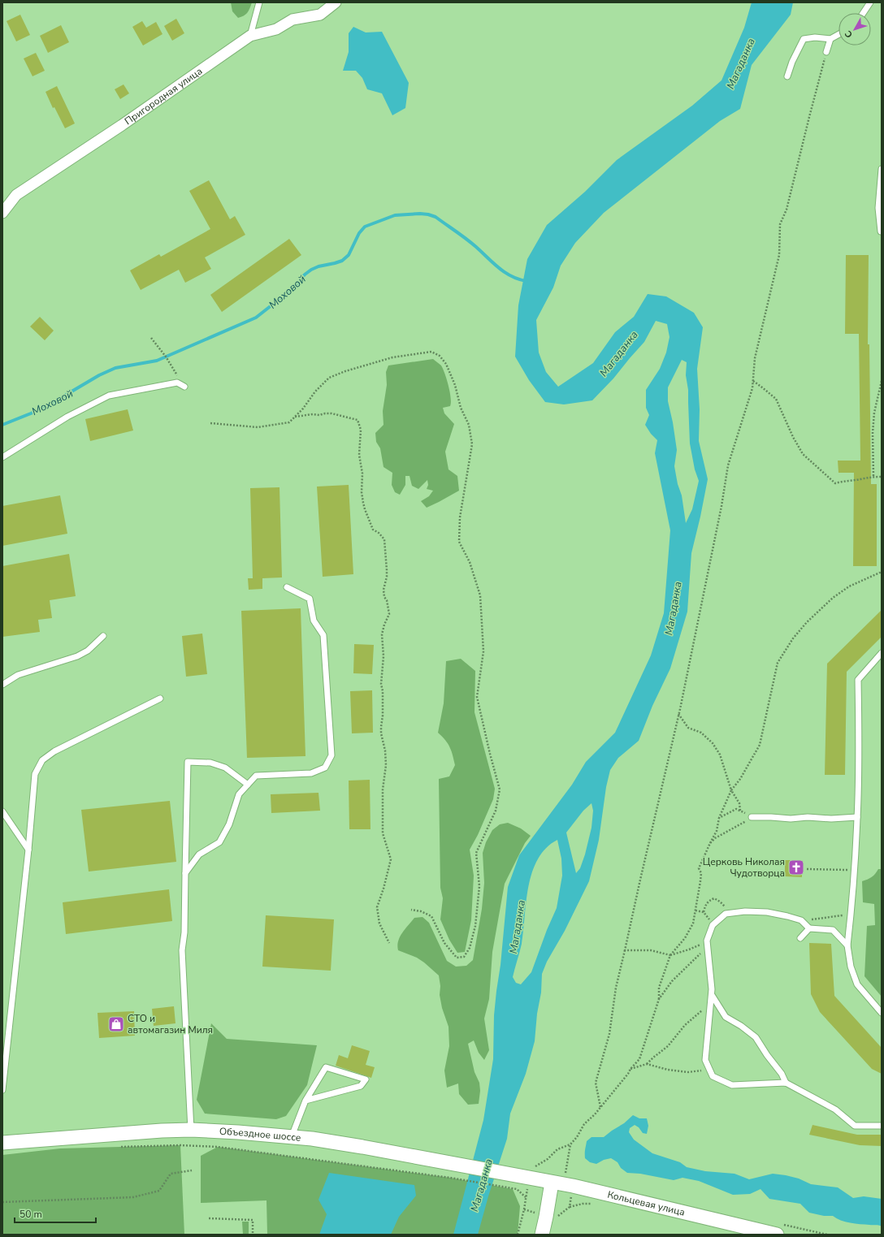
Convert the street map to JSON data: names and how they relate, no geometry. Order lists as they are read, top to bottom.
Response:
{
  "streets": {
    "street": ["Пригородная улица", "Объездное шоссе", "Кольцевая улица"]
  },
  "crossings": [
    ["Объездное шоссе", "Кольцевая улица"]
  ],
  "water": ["Магаданка", "Моховой"],
  "places": {
    "church": ["Церковь Николая Чудотворца"],
    "shop": ["СТО и автомагазин Миля"]
  },
  "scale_bar": "50 m",
  "north": "bottom left"
}
